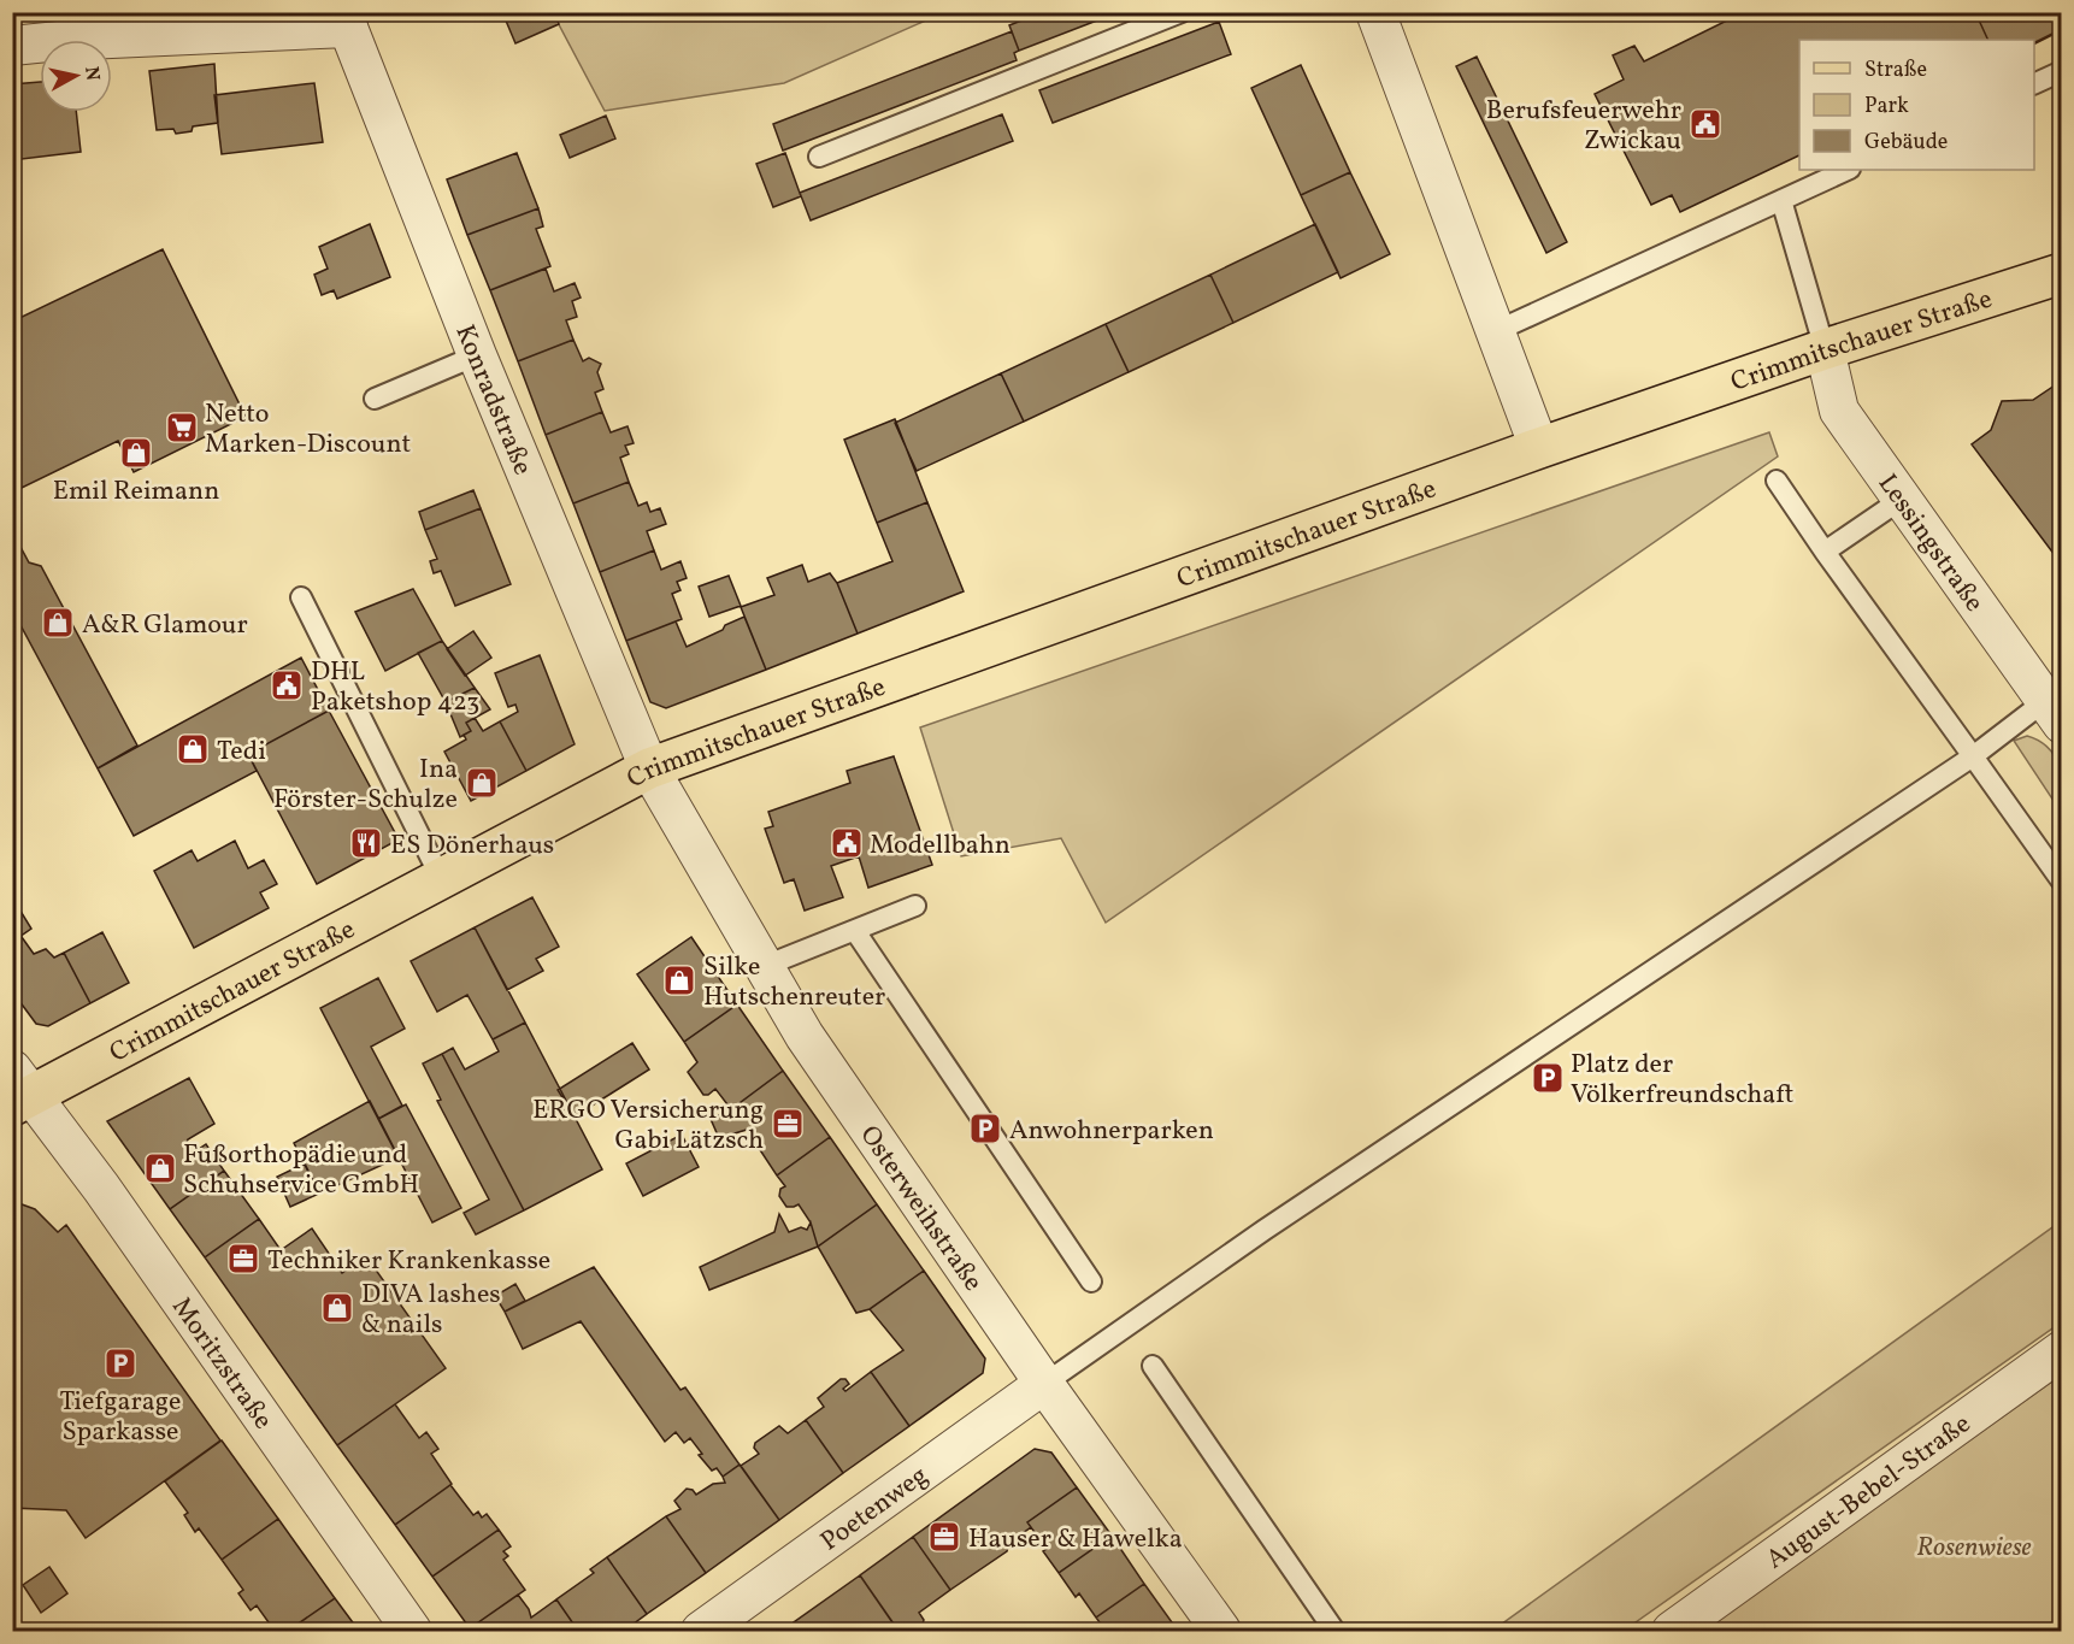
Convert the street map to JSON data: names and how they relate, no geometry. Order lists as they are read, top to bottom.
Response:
{
  "streets": {
    "main road": ["Crimmitschauer Straße"],
    "street": [
      "Konradstraße",
      "Lessingstraße",
      "Osterweihstraße",
      "Moritzstraße",
      "August-Bebel-Straße",
      "Poetenweg"
    ]
  },
  "crossings": [
    ["Crimmitschauer Straße", "Konradstraße"],
    ["Crimmitschauer Straße", "Lessingstraße"],
    ["Crimmitschauer Straße", "Osterweihstraße"],
    ["Crimmitschauer Straße", "Moritzstraße"],
    ["Konradstraße", "Osterweihstraße"],
    ["Osterweihstraße", "Poetenweg"]
  ],
  "parks": ["Rosenwiese"],
  "places": {
    "public building": ["Berufsfeuerwehr Zwickau", "DHL Paketshop 423", "Modellbahn"],
    "supermarket": ["Netto Marken-Discount"],
    "shop": [
      "Emil Reimann",
      "A&R Glamour",
      "Tedi",
      "Ina Förster-Schulze",
      "Silke Hutschenreuter",
      "Fußorthopädie und Schuhservice GmbH",
      "DIVA lashes & nails"
    ],
    "restaurant": ["ES Dönerhaus"],
    "parking": ["Platz der Völkerfreundschaft", "Anwohnerparken", "Tiefgarage Sparkasse"],
    "office": ["ERGO Versicherung Gabi Lätzsch", "Techniker Krankenkasse", "Hauser & Hawelka"]
  },
  "legend": ["Straße", "Park", "Gebäude"],
  "north": "right"
}
